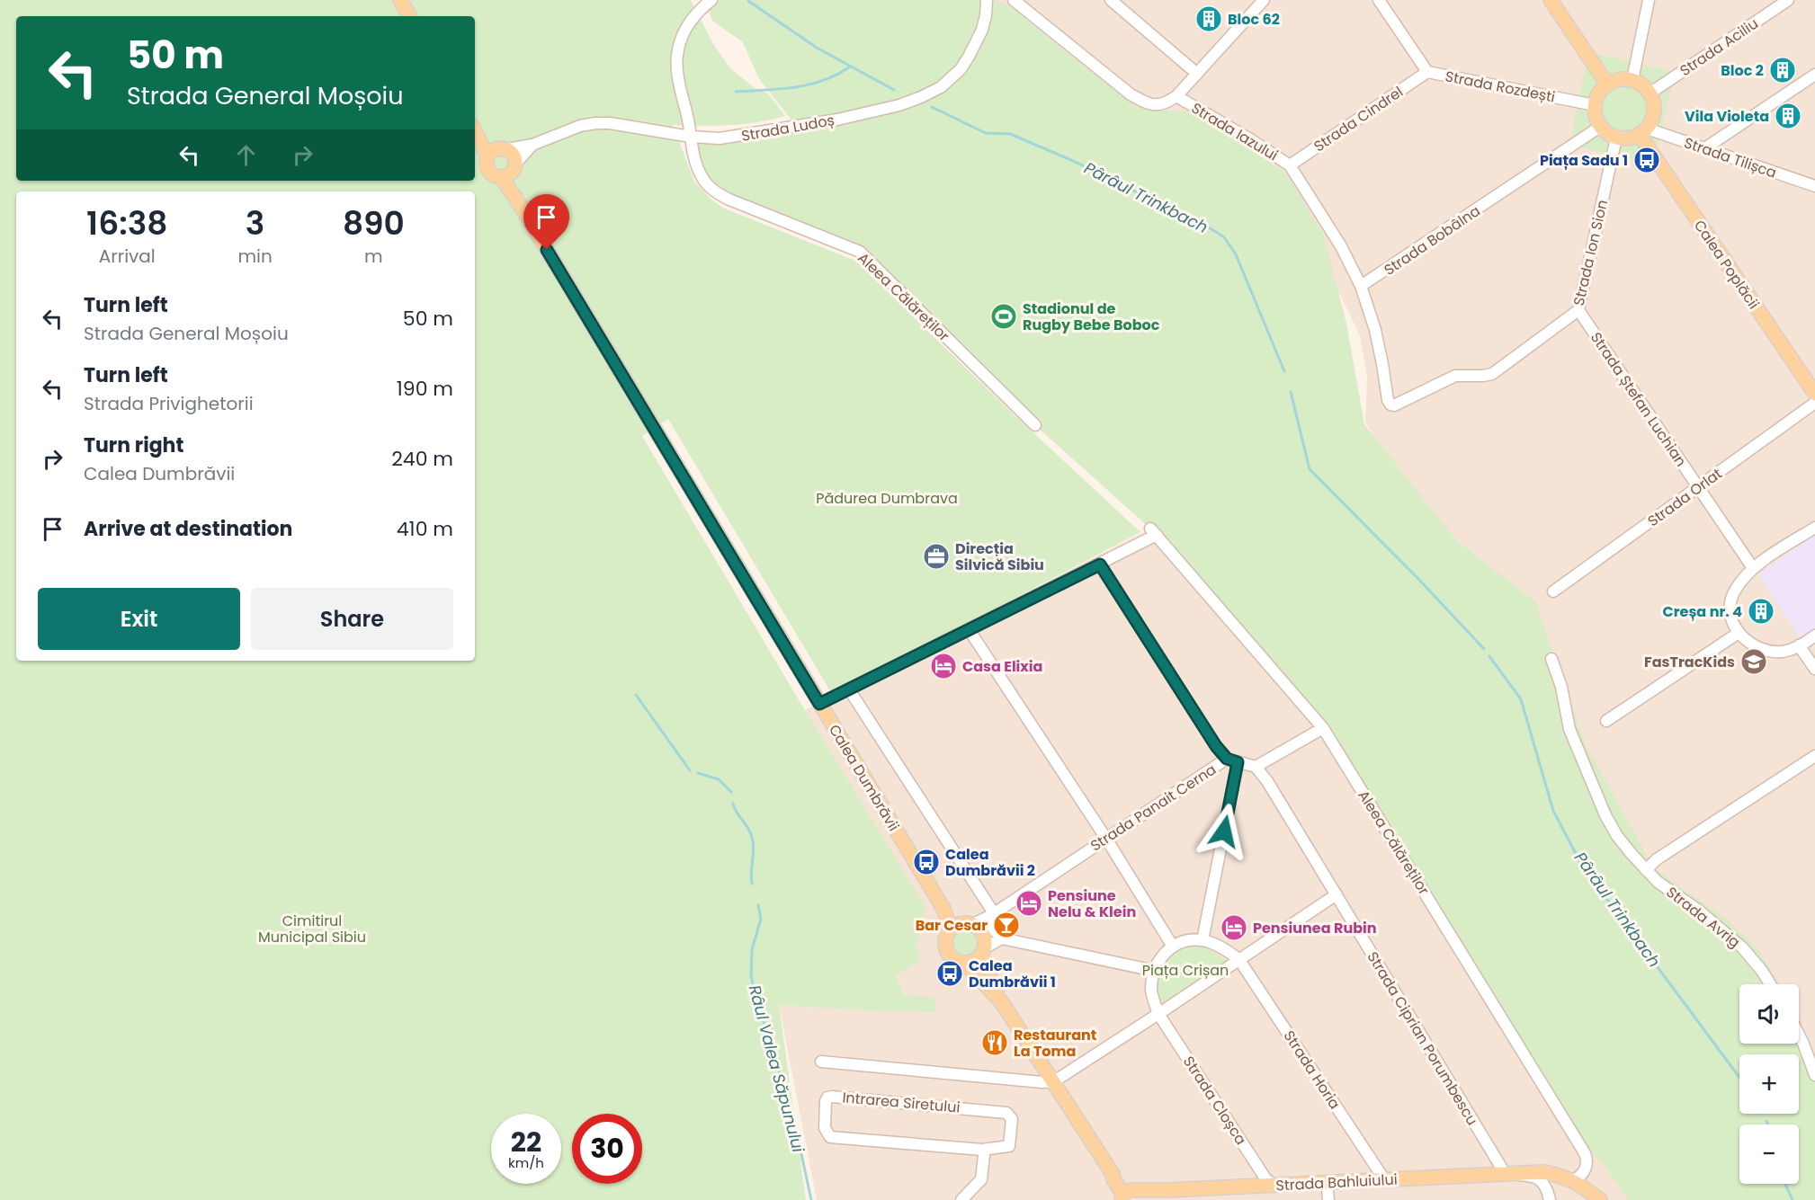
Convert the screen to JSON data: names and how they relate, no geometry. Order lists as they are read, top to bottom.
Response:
{
  "streets": {
    "main road": ["Calea Poplăcii", "Calea Dumbrăvii", "Strada Bahluiului"],
    "street": [
      "Strada Aciliu",
      "Strada Rozdești",
      "Strada Cindrel",
      "Strada Ludoș",
      "Strada Iazului",
      "Strada Tilișca",
      "Strada Bobâlna",
      "Strada Ion Sion",
      "Aleea Călăreților",
      "Strada Ștefan Luchian",
      "Strada Orlat",
      "Strada Panait Cerna",
      "Strada Avrig",
      "Strada Ciprian Porumbescu",
      "Strada Horia",
      "Strada Cloșca",
      "Intrarea Siretului"
    ]
  },
  "crossings": [
    ["Strada Aciliu", "Strada Rozdești"],
    ["Strada Aciliu", "Strada Tilișca"],
    ["Strada Aciliu", "Strada Bobâlna"],
    ["Strada Aciliu", "Strada Ion Sion"],
    ["Strada Aciliu", "Calea Poplăcii"],
    ["Strada Rozdești", "Strada Cindrel"],
    ["Strada Rozdești", "Strada Tilișca"],
    ["Strada Rozdești", "Strada Bobâlna"],
    ["Strada Rozdești", "Strada Ion Sion"],
    ["Strada Rozdești", "Calea Poplăcii"],
    ["Strada Cindrel", "Strada Iazului"],
    ["Strada Ludoș", "Aleea Călăreților"],
    ["Strada Ludoș", "Calea Dumbrăvii"],
    ["Strada Iazului", "Strada Bobâlna"],
    ["Strada Iazului", "Strada Ion Sion"],
    ["Strada Tilișca", "Strada Bobâlna"],
    ["Strada Tilișca", "Strada Ion Sion"],
    ["Strada Tilișca", "Calea Poplăcii"],
    ["Strada Bobâlna", "Strada Ion Sion"],
    ["Strada Bobâlna", "Calea Poplăcii"],
    ["Strada Ion Sion", "Calea Poplăcii"],
    ["Strada Ion Sion", "Strada Ștefan Luchian"],
    ["Aleea Călăreților", "Strada Bahluiului"],
    ["Strada Ștefan Luchian", "Strada Orlat"],
    ["Calea Dumbrăvii", "Strada Panait Cerna"],
    ["Strada Ciprian Porumbescu", "Strada Bahluiului"],
    ["Strada Horia", "Strada Bahluiului"],
    ["Strada Cloșca", "Strada Bahluiului"]
  ],
  "water": ["Pârâul Trinkbach", "Râul Valea Săpunului"],
  "parks": ["Pădurea Dumbrava", "Cimitirul Municipal Sibiu", "Piața Crișan"],
  "places": {
    "building": [
      "Bloc 62",
      "Bloc 2",
      "Vila Violeta",
      "Creșa nr. 4"
    ],
    "bus stop": ["Piața Sadu 1", "Calea Dumbrăvii 2", "Calea Dumbrăvii 1"],
    "sports": ["Stadionul de Rugby Bebe Boboc"],
    "office": ["Direcția Silvică Sibiu"],
    "school or university": ["FasTracKids"],
    "hotel": ["Casa Elixia", "Pensiune Nelu & Klein", "Pensiunea Rubin"],
    "bar": ["Bar Cesar"],
    "restaurant": ["Restaurant La Toma"]
  },
  "page": {
    "turn": ["50 m", "Strada General Moșoiu"],
    "eta": [
      "16:38",
      "Arrival",
      "3",
      "min",
      "890",
      "m"
    ],
    "list": [
      {
        "name": "Turn left",
        "note": "Strada General Moșoiu",
        "value": "50 m"
      },
      {
        "name": "Turn left",
        "note": "Strada Privighetorii",
        "value": "190 m"
      },
      {
        "name": "Turn right",
        "note": "Calea Dumbrăvii",
        "value": "240 m"
      },
      {
        "name": "Arrive at destination",
        "value": "410 m"
      }
    ],
    "buttons": ["Exit", "Share"],
    "map_buttons": ["+", "−"],
    "speed": "22 km/h",
    "limit": "30"
  }
}
